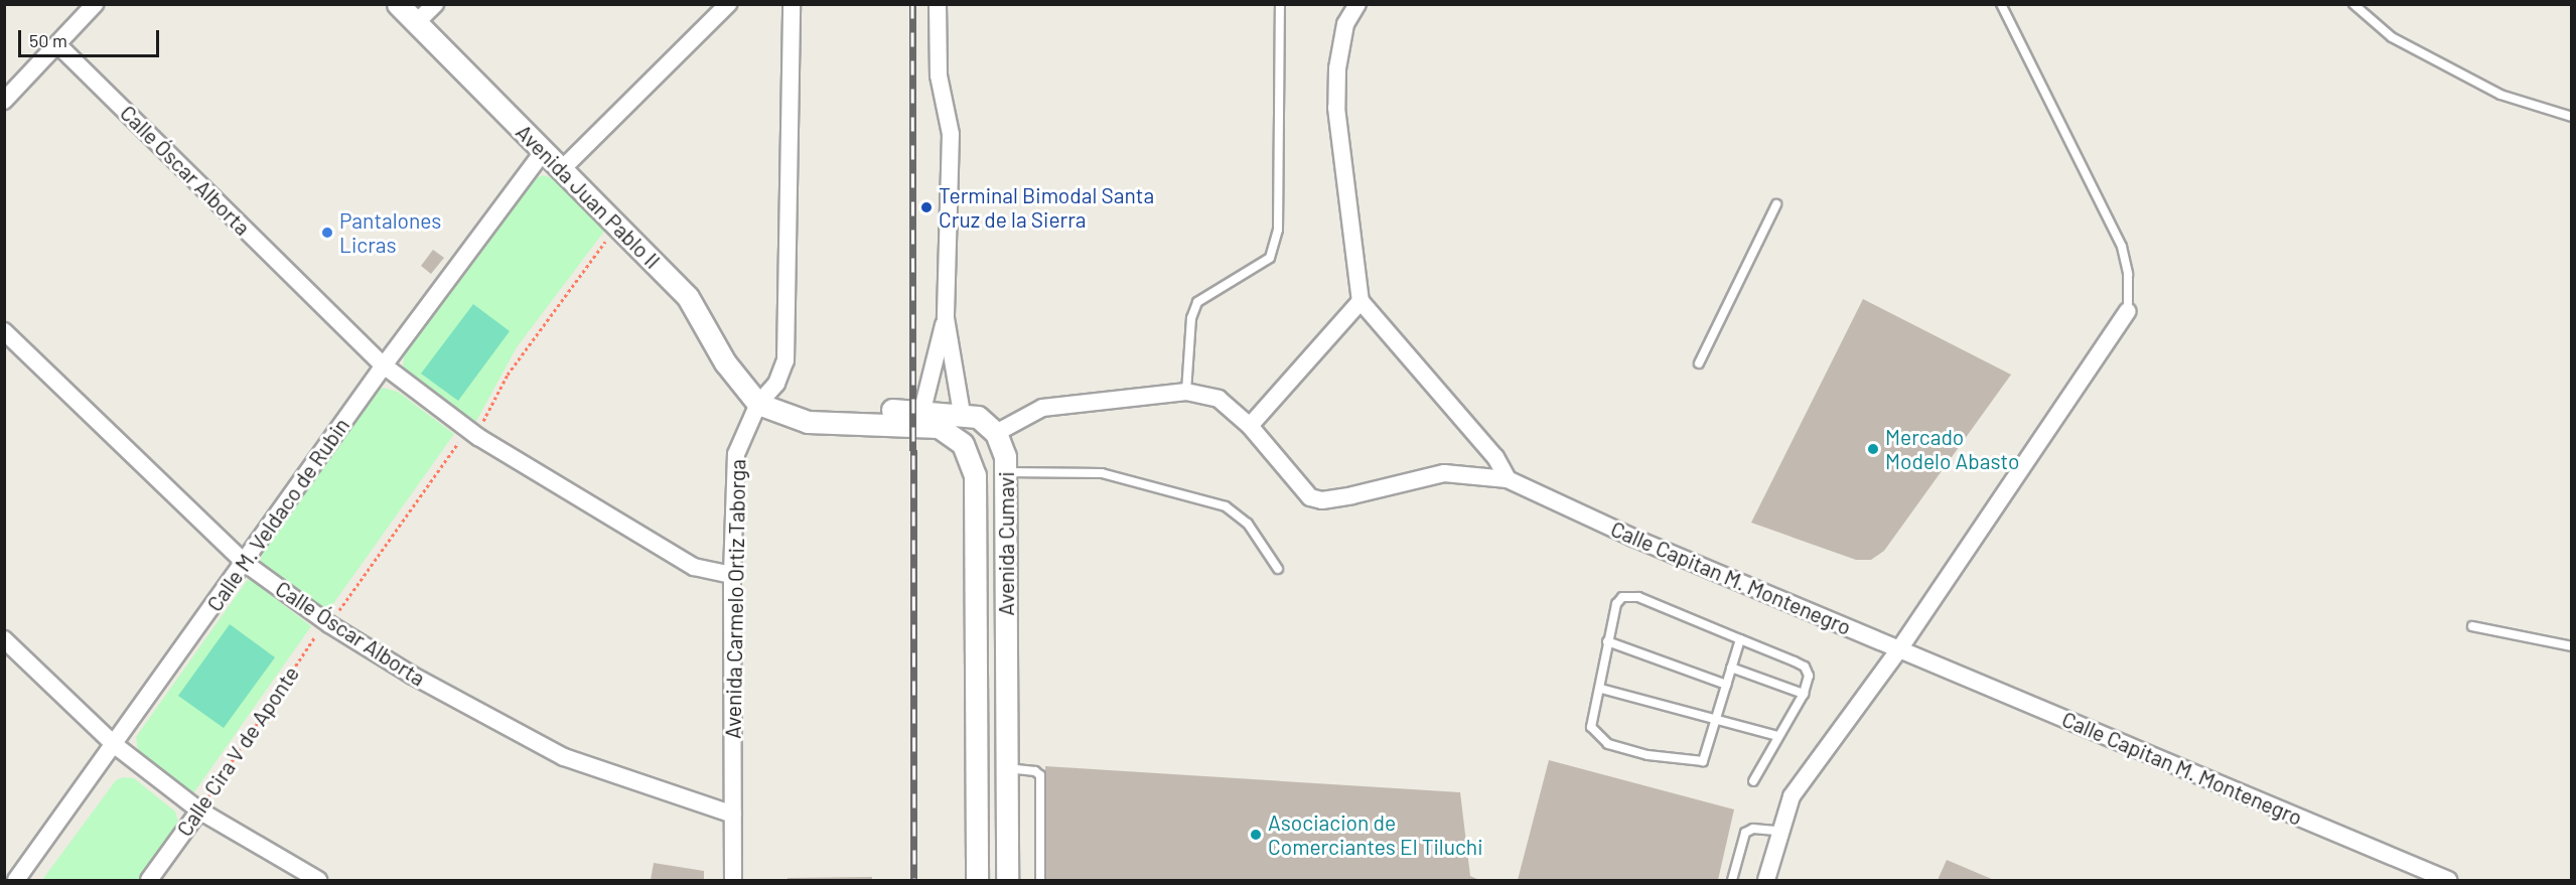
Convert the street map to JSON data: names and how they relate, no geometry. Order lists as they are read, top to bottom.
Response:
{
  "streets": {
    "street": [
      "Calle Óscar Alborta",
      "Avenida Juan Pablo II",
      "Calle M. Veldaco de Rubin",
      "Avenida Cumavi",
      "Calle Capitan M. Montenegro",
      "Avenida Carmelo Ortiz Taborga",
      "Calle Cira V de Aponte"
    ]
  },
  "crossings": [
    ["Calle Óscar Alborta", "Calle M. Veldaco de Rubin"],
    ["Calle Óscar Alborta", "Avenida Carmelo Ortiz Taborga"],
    ["Calle Óscar Alborta", "Calle Cira V de Aponte"],
    ["Avenida Juan Pablo II", "Calle M. Veldaco de Rubin"],
    ["Avenida Juan Pablo II", "Avenida Cumavi"],
    ["Avenida Juan Pablo II", "Avenida Carmelo Ortiz Taborga"],
    ["Avenida Juan Pablo II", "Calle Cira V de Aponte"],
    ["Avenida Cumavi", "Calle Capitan M. Montenegro"],
    ["Avenida Cumavi", "Avenida Carmelo Ortiz Taborga"]
  ],
  "places": [
    "Terminal Bimodal Santa Cruz de la Sierra",
    "Pantalones Licras",
    "Mercado Modelo Abasto",
    "Asociacion de Comerciantes El Tiluchi"
  ],
  "scale_bar": "50 m"
}
